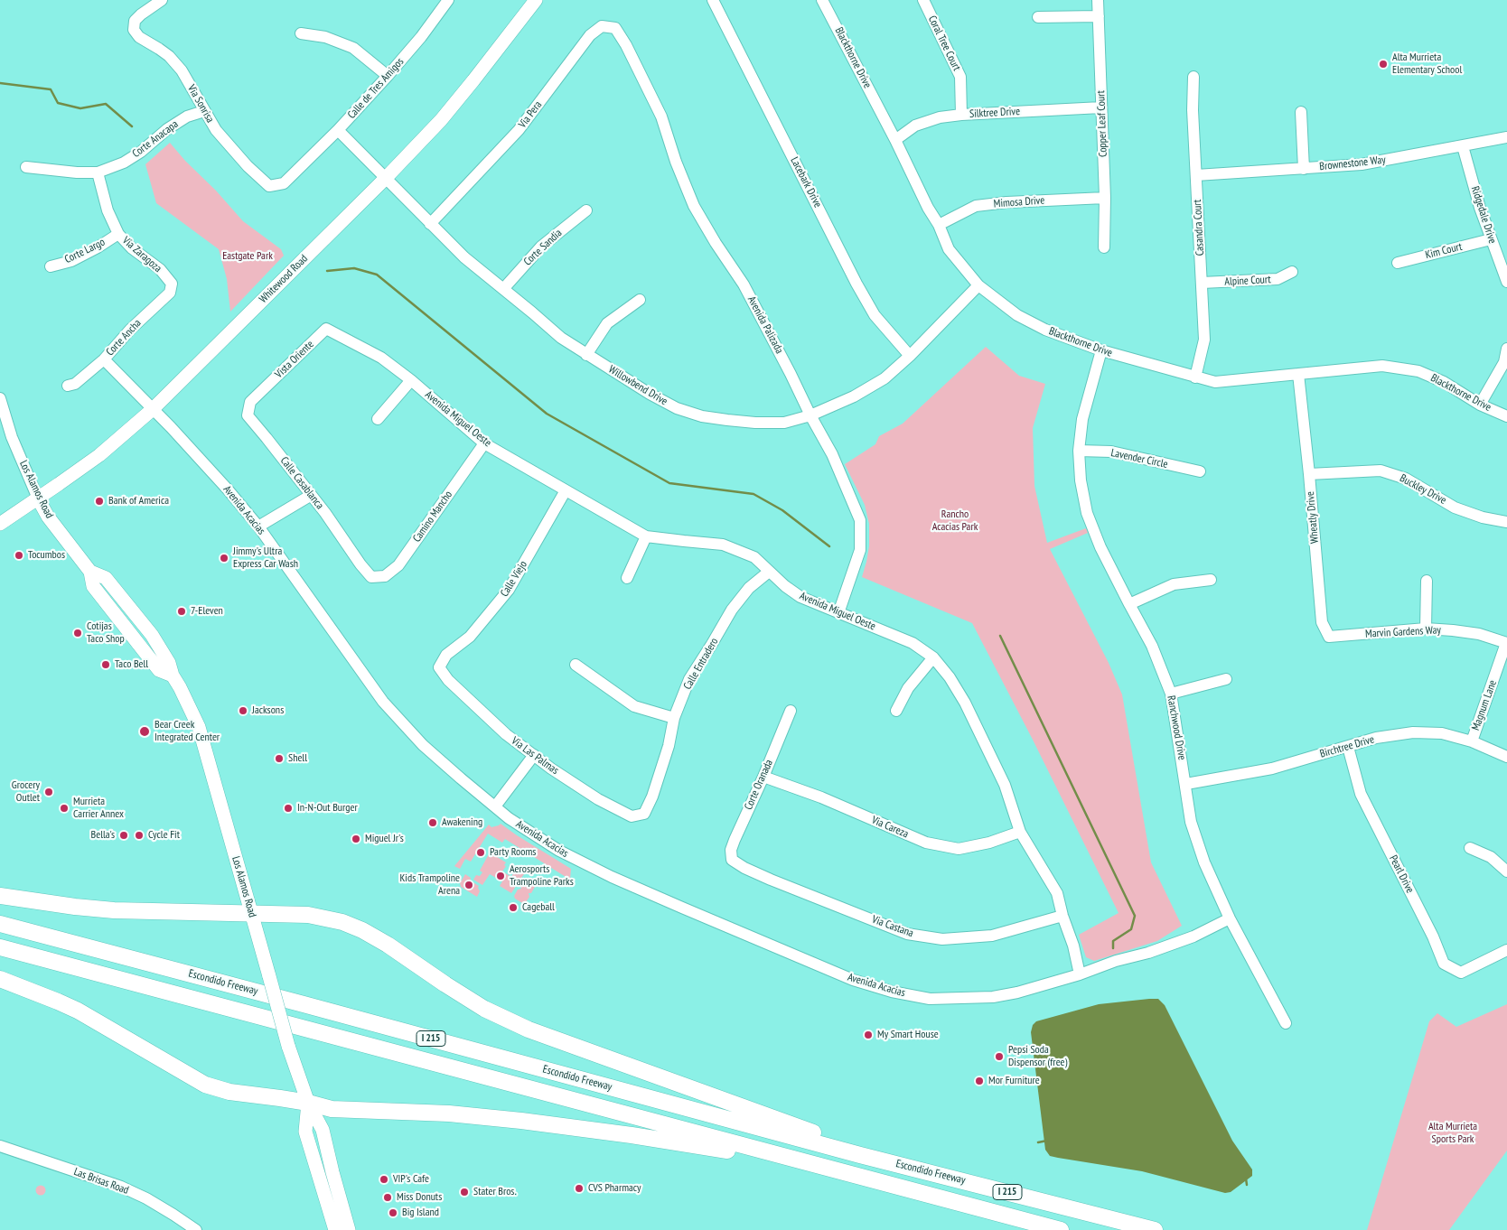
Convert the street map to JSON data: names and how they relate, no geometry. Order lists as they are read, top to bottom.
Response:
{
  "streets": {
    "highway": ["Escondido Freeway", "I 215"],
    "main road": ["Whitewood Road", "Los Alamos Road"],
    "street": [
      "Coral Tree Court",
      "Blackthorne Drive",
      "Calle de Tres Amigos",
      "Via Sonrisa",
      "Silktree Drive",
      "Via Pera",
      "Copper Leaf Court",
      "Corte Anacapa",
      "Brownestone Way",
      "Lacebark Drive",
      "Mimosa Drive",
      "Ridgedale Drive",
      "Casandra Court",
      "Corte Sandia",
      "Corte Largo",
      "Kim Court",
      "Via Zaragoza",
      "Alpine Court",
      "Avenida Palizada",
      "Corte Ancha",
      "Vista Oriente",
      "Willowbend Drive",
      "Avenida Miguel Oeste",
      "Lavender Circle",
      "Calle Casablanca",
      "Buckley Drive",
      "Avenida Acacias",
      "Camino Mancho",
      "Wheatly Drive",
      "Calle Viejo",
      "Marvin Gardens Way",
      "Calle Entradero",
      "Magnum Lane",
      "Ranchwood Drive",
      "Birchtree Drive",
      "Via Las Palmas",
      "Corte Oranada",
      "Via Careza",
      "Pearl Drive",
      "Via Castana",
      "Las Brisas Road"
    ]
  },
  "crossings": [
    ["Coral Tree Court", "Silktree Drive"],
    ["Blackthorne Drive", "Silktree Drive"],
    ["Blackthorne Drive", "Mimosa Drive"],
    ["Blackthorne Drive", "Casandra Court"],
    ["Blackthorne Drive", "Willowbend Drive"],
    ["Blackthorne Drive", "Wheatly Drive"],
    ["Blackthorne Drive", "Ranchwood Drive"],
    ["Calle de Tres Amigos", "Via Sonrisa"],
    ["Calle de Tres Amigos", "Willowbend Drive"],
    ["Via Sonrisa", "Corte Anacapa"],
    ["Silktree Drive", "Copper Leaf Court"],
    ["Via Pera", "Avenida Palizada"],
    ["Via Pera", "Willowbend Drive"],
    ["Copper Leaf Court", "Mimosa Drive"],
    ["Corte Anacapa", "Via Zaragoza"],
    ["Brownestone Way", "Ridgedale Drive"],
    ["Brownestone Way", "Casandra Court"],
    ["Lacebark Drive", "Willowbend Drive"],
    ["Ridgedale Drive", "Kim Court"],
    ["Casandra Court", "Alpine Court"],
    ["Corte Sandia", "Willowbend Drive"],
    ["Corte Largo", "Via Zaragoza"],
    ["Via Zaragoza", "Corte Ancha"],
    ["Whitewood Road", "Willowbend Drive"],
    ["Whitewood Road", "Los Alamos Road"],
    ["Whitewood Road", "Avenida Acacias"],
    ["Avenida Palizada", "Willowbend Drive"],
    ["Avenida Palizada", "Avenida Miguel Oeste"],
    ["Corte Ancha", "Avenida Acacias"],
    ["Vista Oriente", "Avenida Miguel Oeste"],
    ["Vista Oriente", "Calle Casablanca"],
    ["Avenida Miguel Oeste", "Avenida Acacias"],
    ["Avenida Miguel Oeste", "Camino Mancho"],
    ["Avenida Miguel Oeste", "Calle Viejo"],
    ["Avenida Miguel Oeste", "Calle Entradero"],
    ["Avenida Miguel Oeste", "Via Careza"],
    ["Avenida Miguel Oeste", "Via Castana"],
    ["Lavender Circle", "Ranchwood Drive"],
    ["Calle Casablanca", "Camino Mancho"],
    ["Buckley Drive", "Wheatly Drive"],
    ["Avenida Acacias", "Ranchwood Drive"],
    ["Wheatly Drive", "Marvin Gardens Way"],
    ["Calle Viejo", "Via Las Palmas"],
    ["Marvin Gardens Way", "Magnum Lane"],
    ["Calle Entradero", "Via Las Palmas"],
    ["Magnum Lane", "Birchtree Drive"],
    ["Ranchwood Drive", "Birchtree Drive"],
    ["Birchtree Drive", "Pearl Drive"],
    ["Corte Oranada", "Via Careza"],
    ["Corte Oranada", "Via Castana"]
  ],
  "parks": ["Eastgate Park", "Rancho Acacias Park", "Alta Murrieta Sports Park"],
  "places": [
    "Alta Murrieta Elementary School",
    "Bank of America",
    "Tocumbos",
    "Jimmy's Ultra Express Car Wash",
    "7-Eleven",
    "Cotijas Taco Shop",
    "Taco Bell",
    "Jacksons",
    "Bear Creek Integrated Center",
    "Shell",
    "Grocery Outlet",
    "Murrieta Carrier Annex",
    "In-N-Out Burger",
    "Awakening",
    "Bella's",
    "Cycle Fit",
    "Miguel Jr's",
    "Party Rooms",
    "Aerosports Trampoline Parks",
    "Kids Trampoline Arena",
    "Cageball",
    "My Smart House",
    "Pepsi Soda Dispensor (free)",
    "Mor Furniture",
    "VIP's Cafe",
    "CVS Pharmacy",
    "Stater Bros.",
    "Miss Donuts",
    "Big Island"
  ]
}
